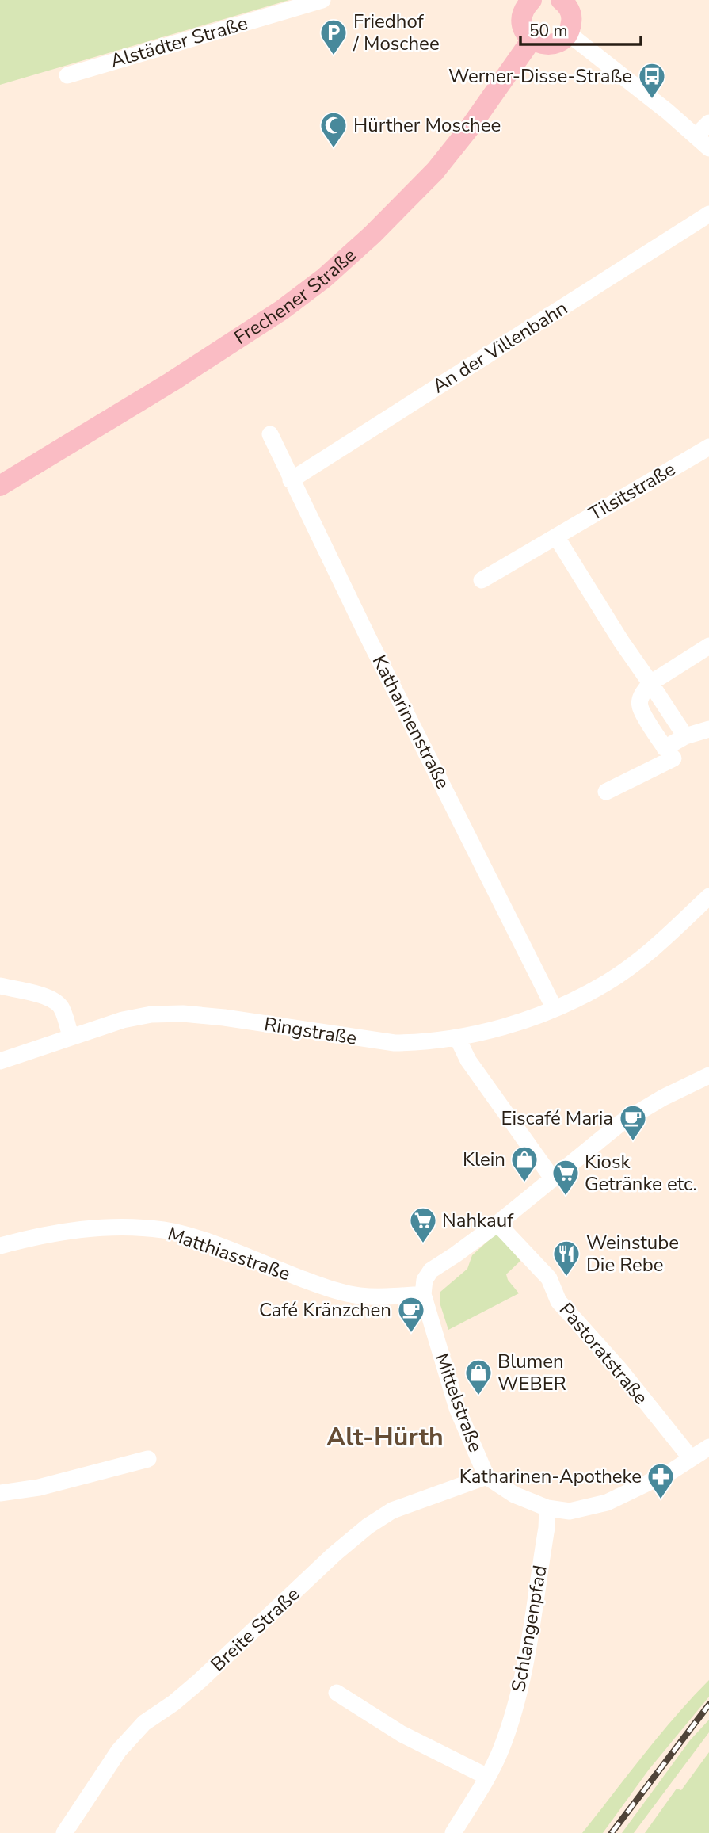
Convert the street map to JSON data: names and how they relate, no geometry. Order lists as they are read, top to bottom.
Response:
{
  "streets": {
    "main road": ["Frechener Straße"],
    "street": [
      "Alstädter Straße",
      "An der Villenbahn",
      "Tilsitstraße",
      "Katharinenstraße",
      "Ringstraße",
      "Matthiasstraße",
      "Pastoratstraße",
      "Mittelstraße",
      "Schlangenpfad",
      "Breite Straße"
    ]
  },
  "crossings": [
    ["An der Villenbahn", "Katharinenstraße"],
    ["Katharinenstraße", "Ringstraße"],
    ["Matthiasstraße", "Mittelstraße"],
    ["Pastoratstraße", "Mittelstraße"],
    ["Mittelstraße", "Schlangenpfad"],
    ["Mittelstraße", "Breite Straße"]
  ],
  "districts": ["Alt-Hürth"],
  "places": {
    "parking": ["Friedhof / Moschee"],
    "bus stop": ["Werner-Disse-Straße"],
    "mosque": ["Hürther Moschee"],
    "cafe": ["Eiscafé Maria", "Café Kränzchen"],
    "shop": ["Klein", "Blumen WEBER"],
    "supermarket": ["Kiosk Getränke etc.", "Nahkauf"],
    "restaurant": ["Weinstube Die Rebe"],
    "pharmacy": ["Katharinen-Apotheke"]
  },
  "scale_bar": "50 m"
}
